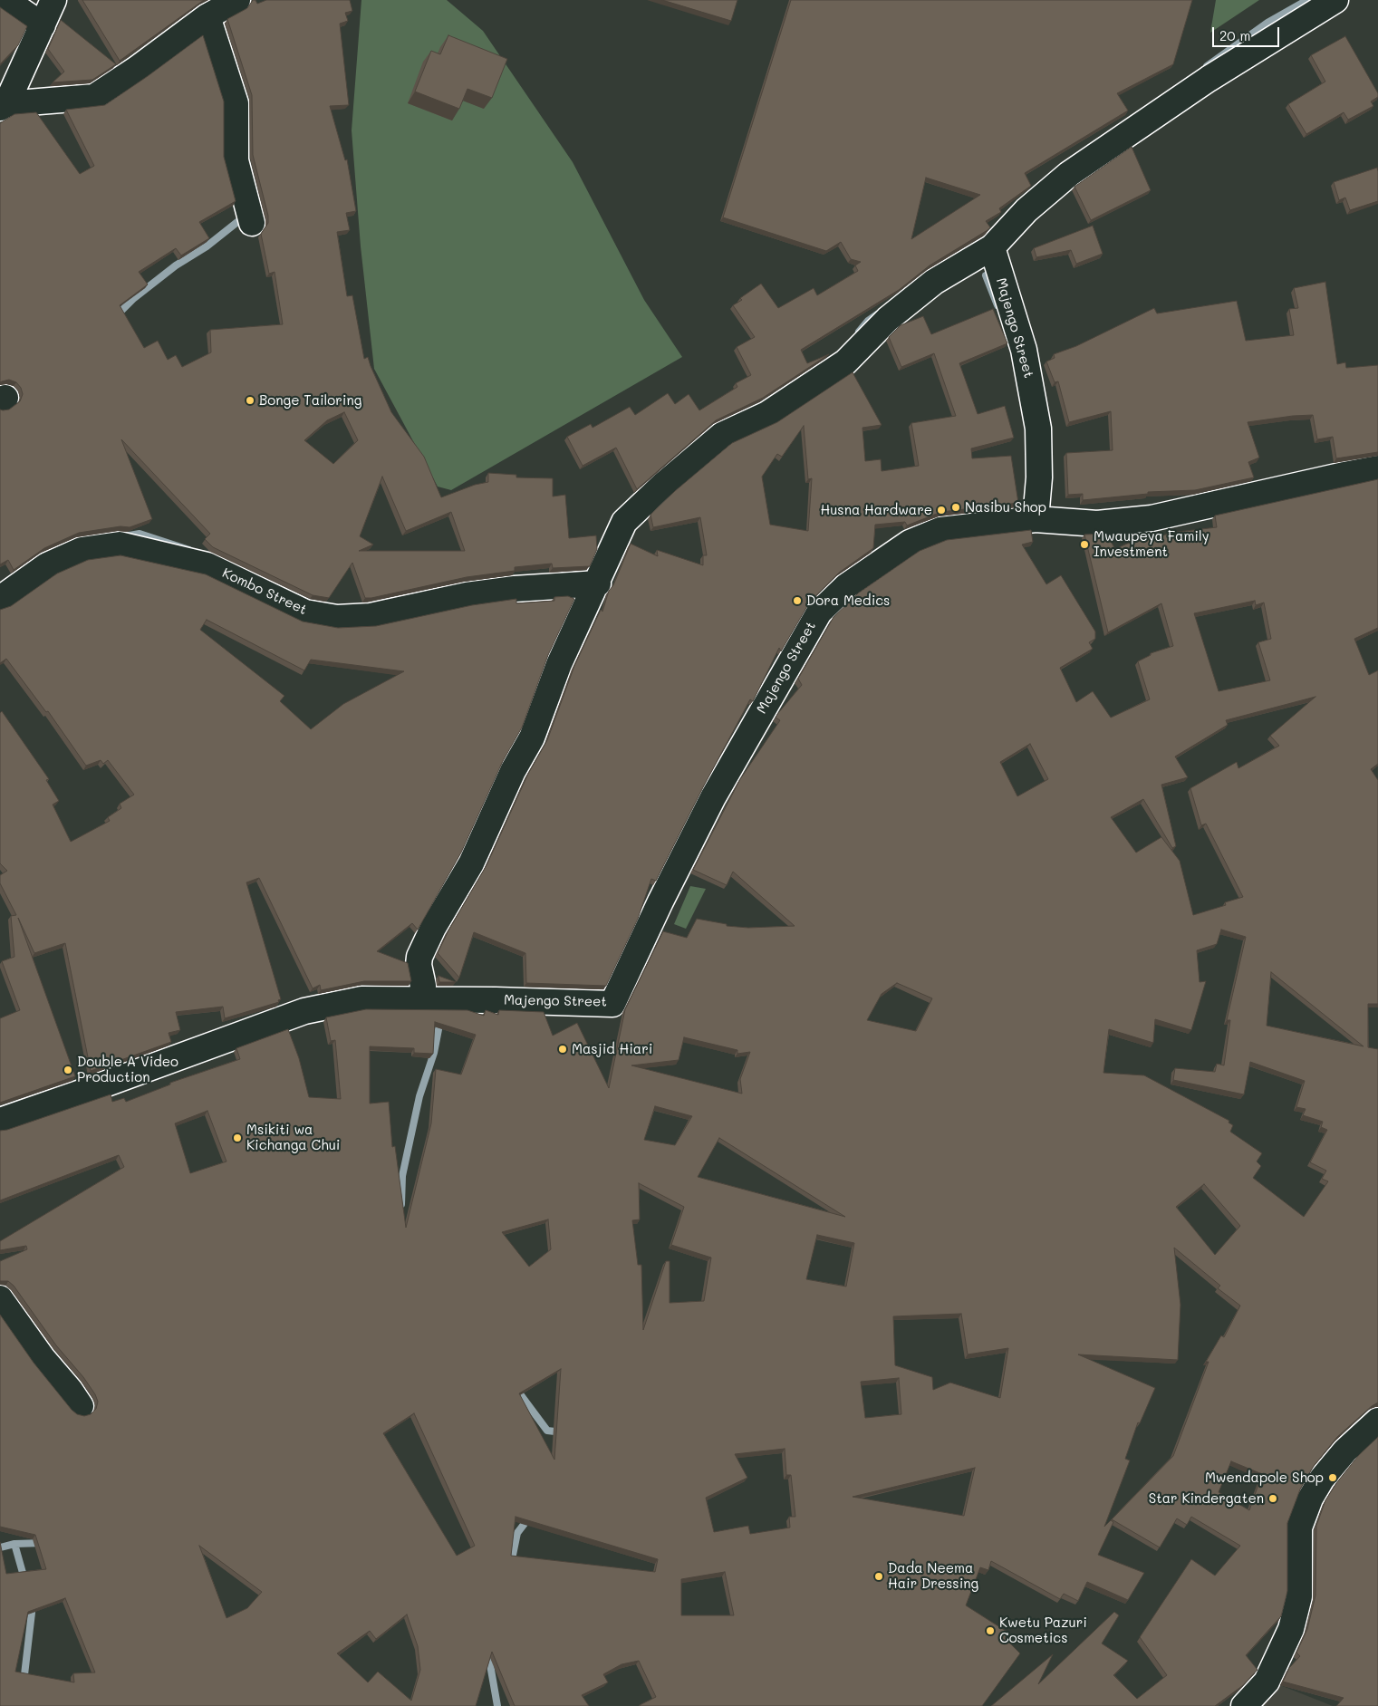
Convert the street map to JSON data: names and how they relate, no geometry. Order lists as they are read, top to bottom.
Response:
{
  "streets": {
    "street": ["Majengo Street", "Kombo Street"]
  },
  "places": [
    "Bonge Tailoring",
    "Nasibu Shop",
    "Husna Hardware",
    "Mwaupeya Family Investment",
    "Dora Medics",
    "Masjid Hiari",
    "Double A Video Production",
    "Msikiti wa Kichanga Chui",
    "Mwendapole Shop",
    "Star Kindergaten",
    "Dada Neema Hair Dressing",
    "Kwetu Pazuri Cosmetics"
  ],
  "scale_bar": "20 m"
}
